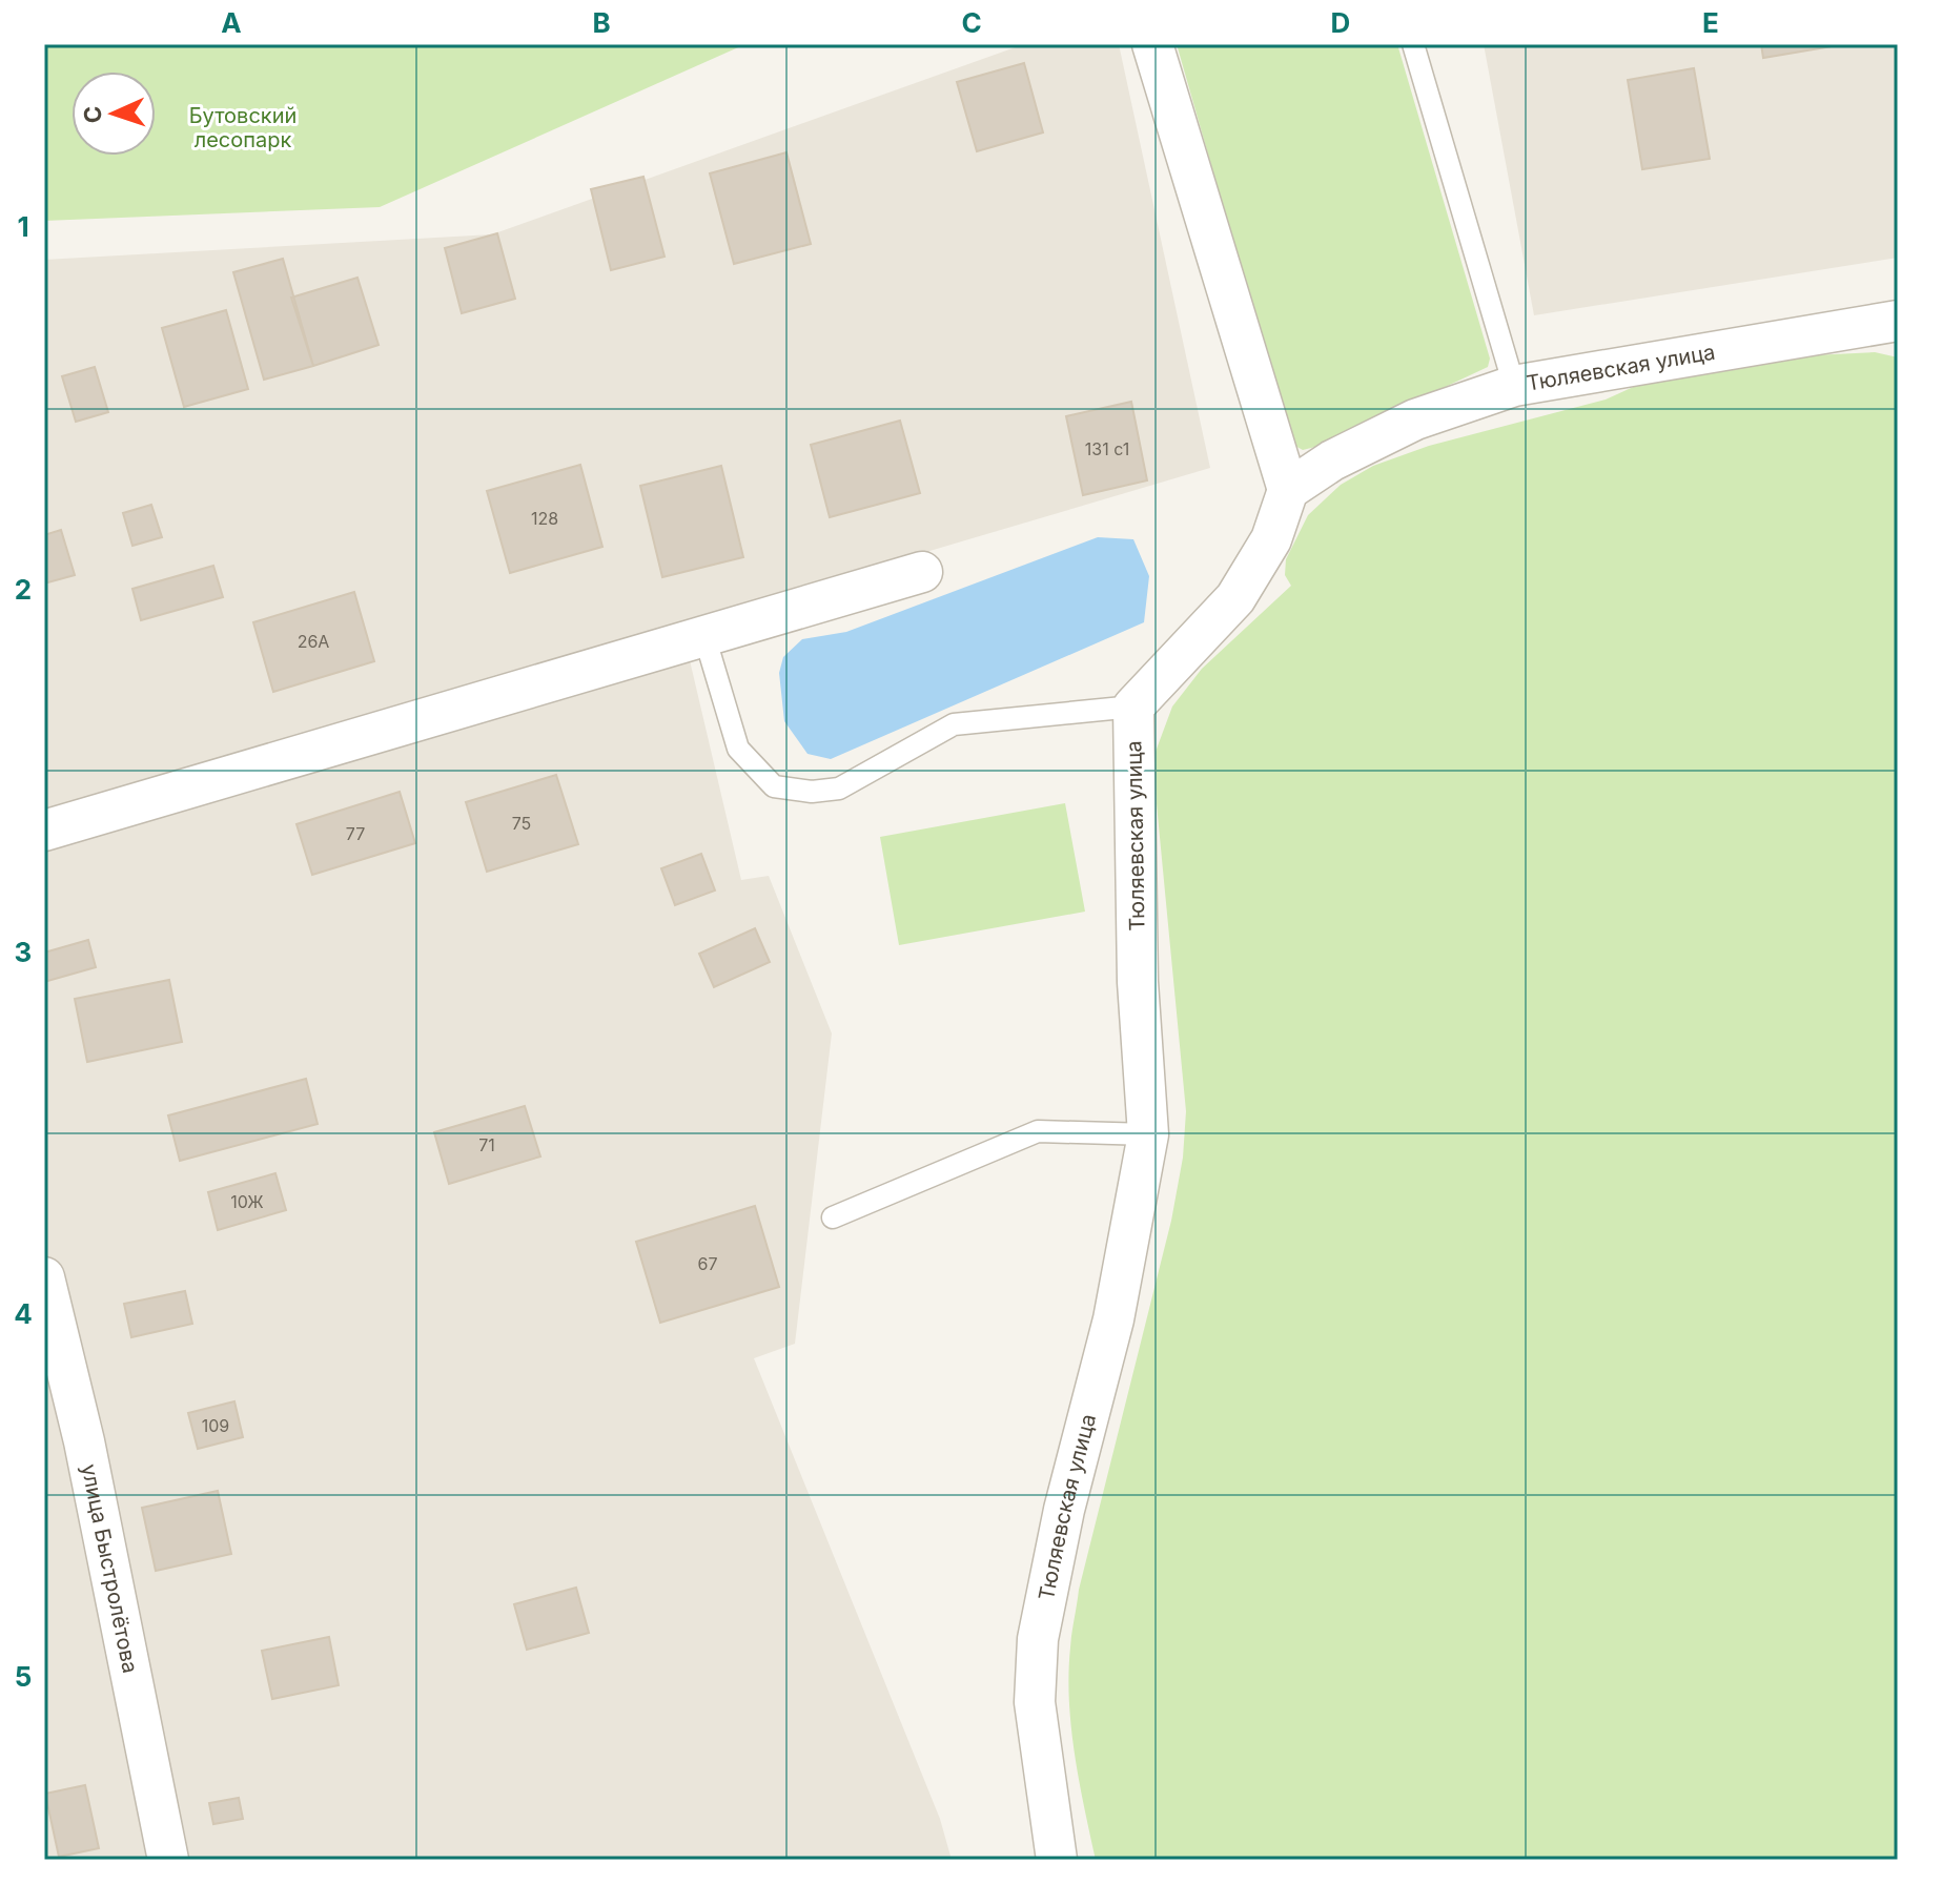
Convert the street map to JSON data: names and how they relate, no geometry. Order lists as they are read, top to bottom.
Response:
{
  "streets": {
    "street": ["Тюляевская улица", "улица Быстролётова"]
  },
  "parks": ["Бутовский лесопарк"],
  "house_numbers": [
    "131 с1",
    "128",
    "26А",
    "75",
    "77",
    "71",
    "10Ж",
    "67",
    "109"
  ],
  "north": "left",
  "grid": {
    "columns": [
      "A",
      "B",
      "C",
      "D",
      "E"
    ],
    "rows": [
      "1",
      "2",
      "3",
      "4",
      "5"
    ]
  }
}
